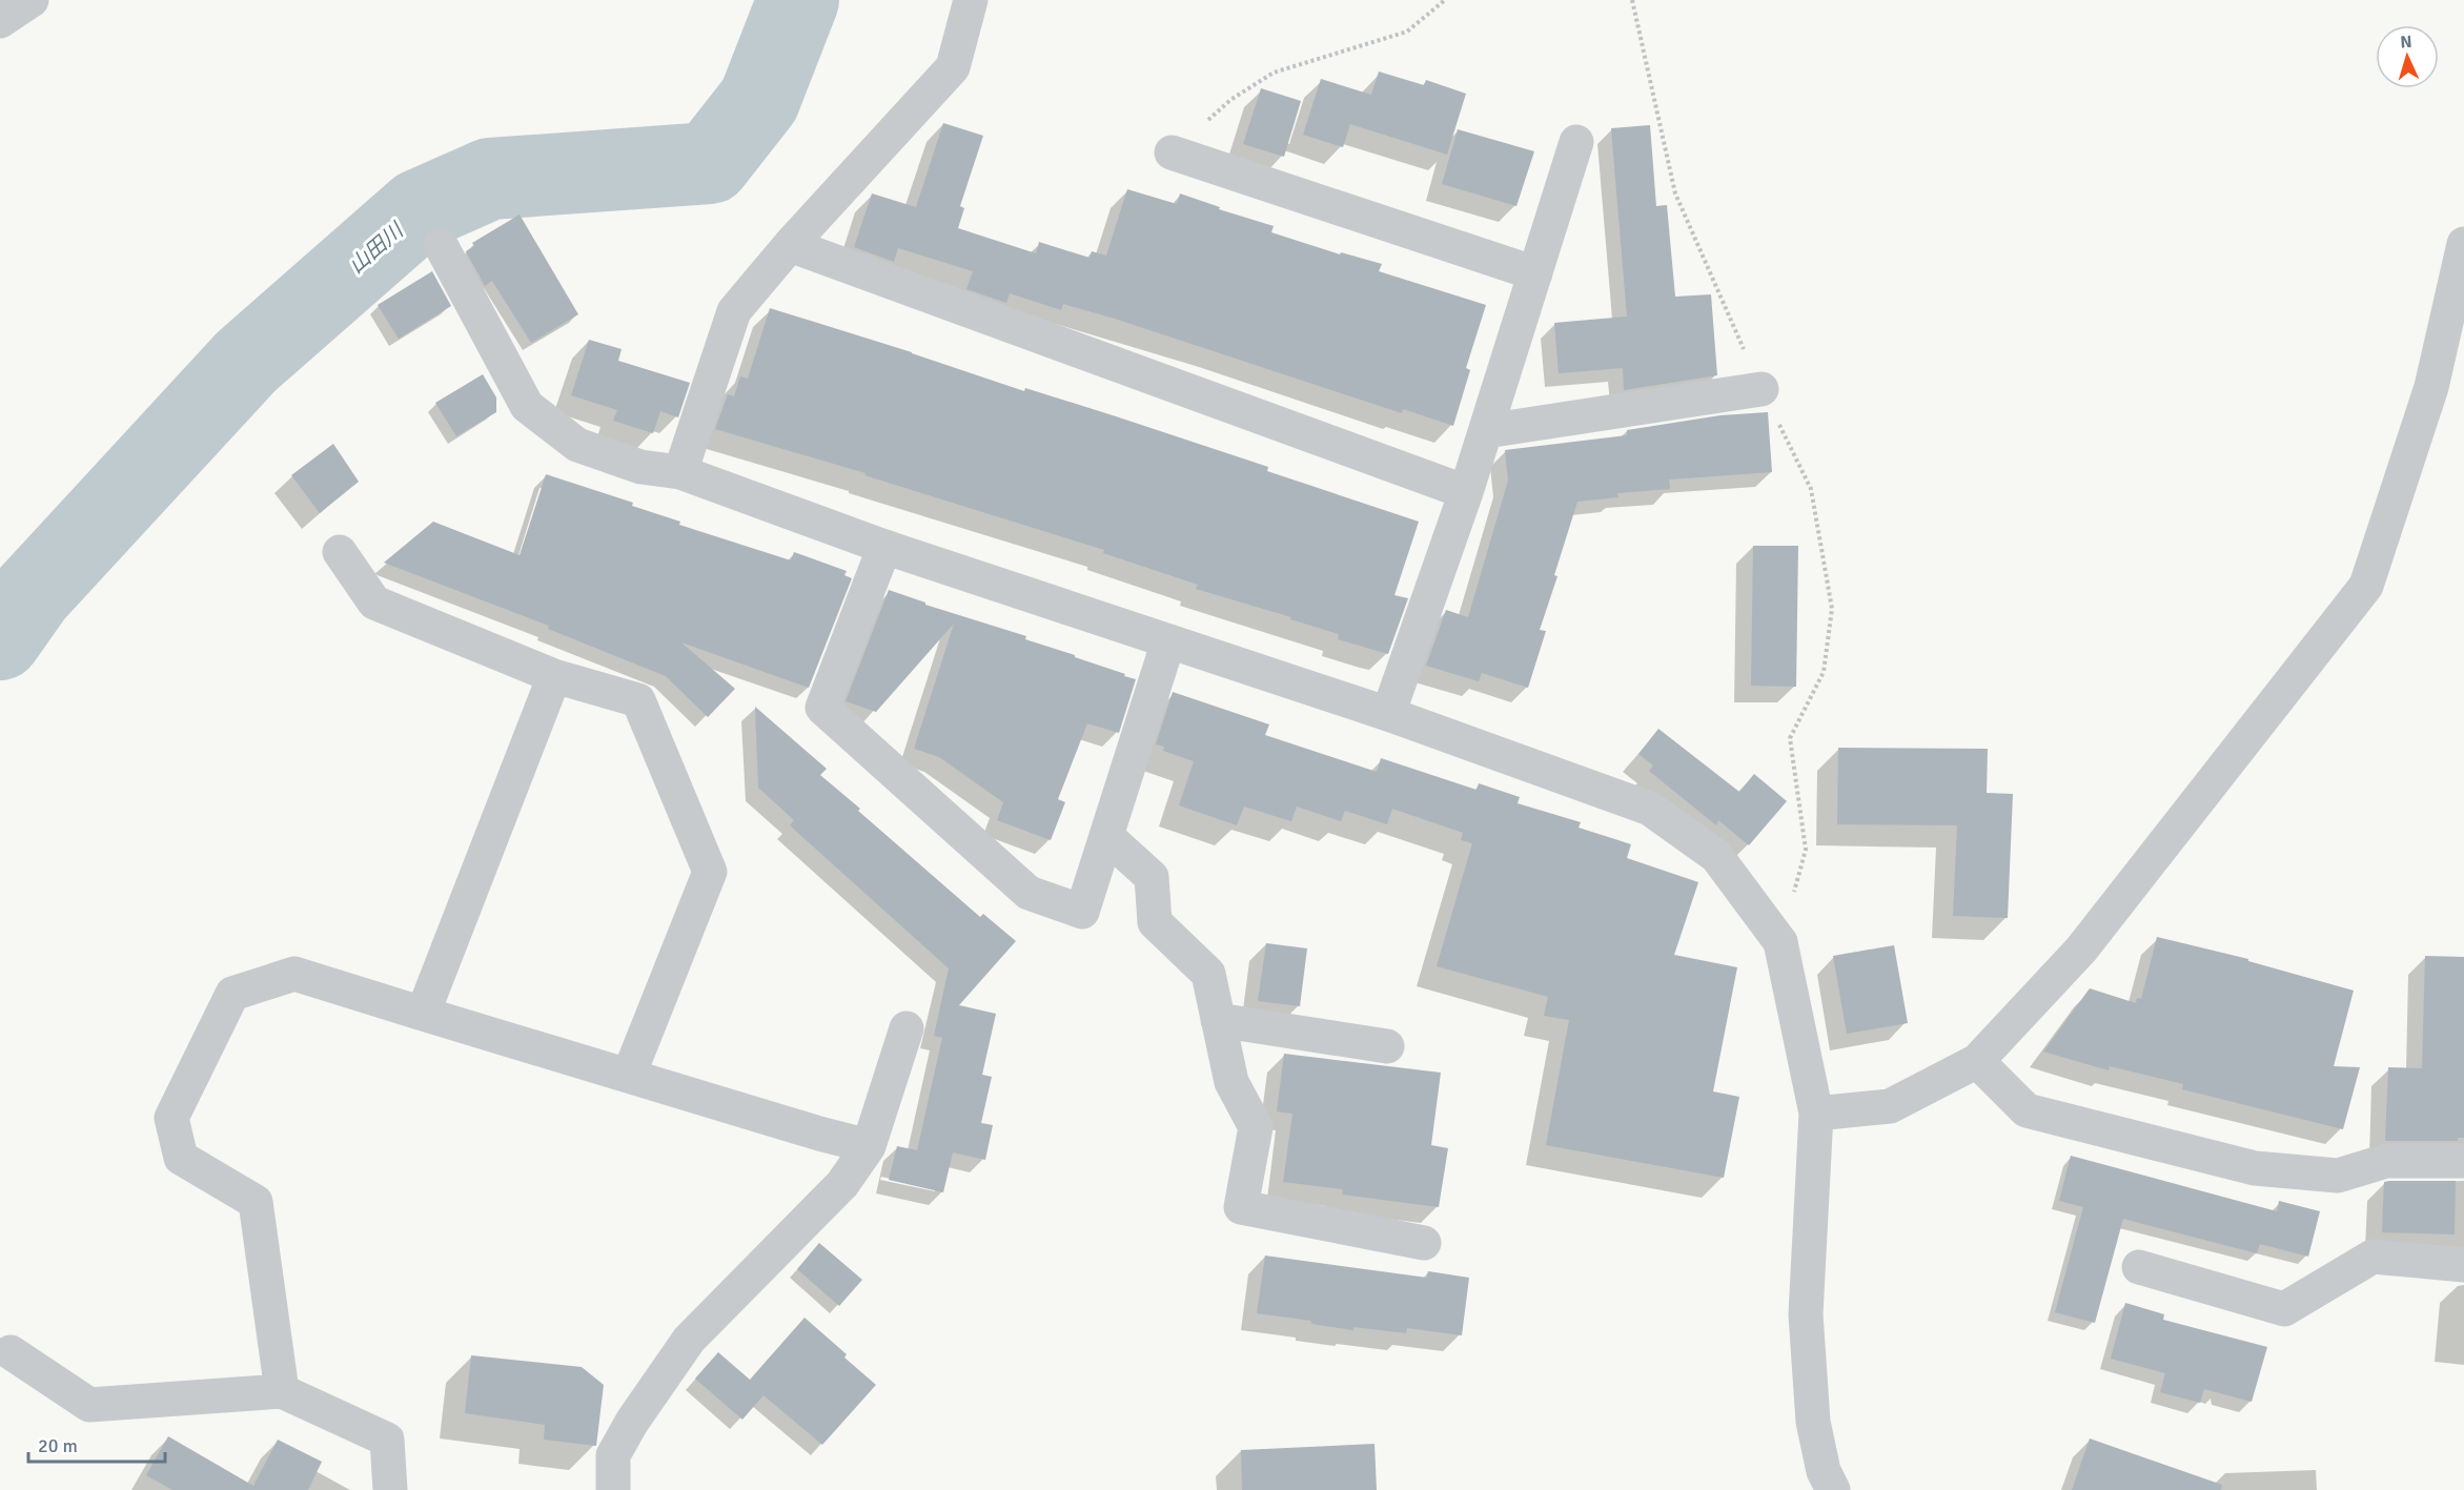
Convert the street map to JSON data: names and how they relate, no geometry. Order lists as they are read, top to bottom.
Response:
{
  "water": ["山田川"],
  "scale_bar": "20 m",
  "north": "top"
}
